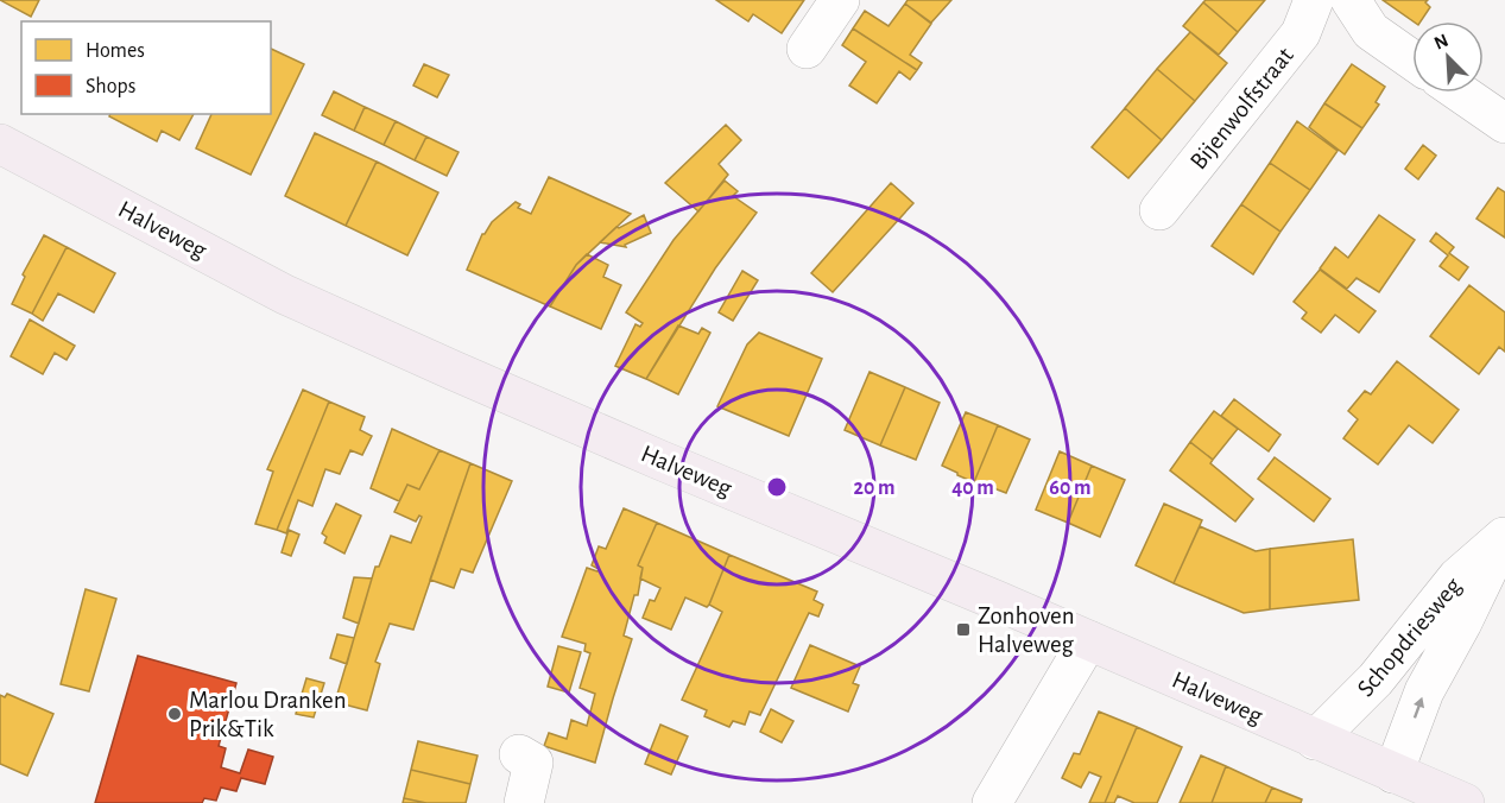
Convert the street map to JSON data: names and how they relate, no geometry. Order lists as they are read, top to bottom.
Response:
{
  "streets": {
    "main road": ["Halveweg"],
    "street": ["Bijenwolfstraat", "Schopdriesweg"]
  },
  "crossings": [
    ["Halveweg", "Schopdriesweg"]
  ],
  "places": {
    "transit": ["Zonhoven Halveweg"],
    "other": ["Marlou Dranken Prik&Tik"]
  },
  "legend": ["Homes", "Shops"],
  "north": "top left",
  "rings": ["20 m", "40 m", "60 m"]
}
